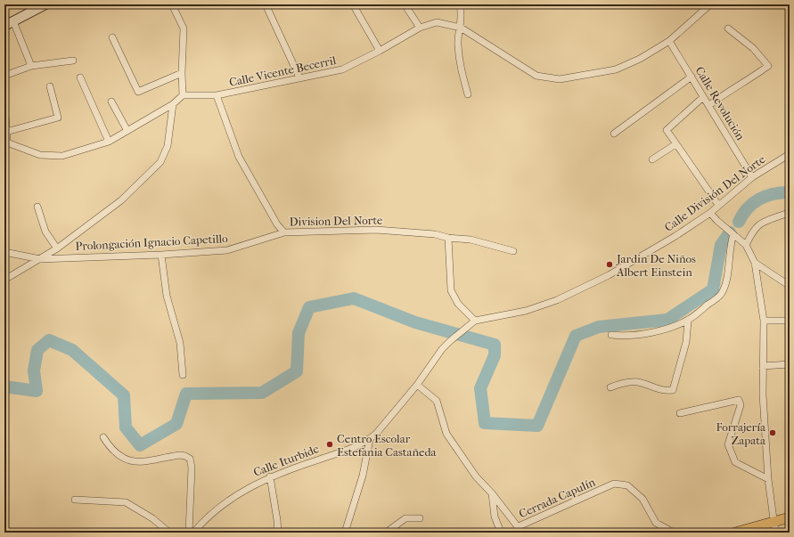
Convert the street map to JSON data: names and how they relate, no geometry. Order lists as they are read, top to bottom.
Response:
{
  "streets": {
    "street": [
      "Calle Vicente Becerril",
      "Calle Revolución",
      "Calle División Del Norte",
      "Division Del Norte",
      "Prolongación Ignacio Capetillo",
      "Calle Iturbide",
      "Cerrada Capulín"
    ]
  },
  "crossings": [
    ["Calle Vicente Becerril", "Calle Revolución"],
    ["Calle Vicente Becerril", "Division Del Norte"],
    ["Calle Revolución", "Calle División Del Norte"],
    ["Calle División Del Norte", "Calle Iturbide"],
    ["Division Del Norte", "Prolongación Ignacio Capetillo"],
    ["Calle Iturbide", "Cerrada Capulín"]
  ],
  "places": ["Jardin De Niños Albert Einstein", "Forrajería Zapata", "Centro Escolar Estefania Castañeda"]
}
